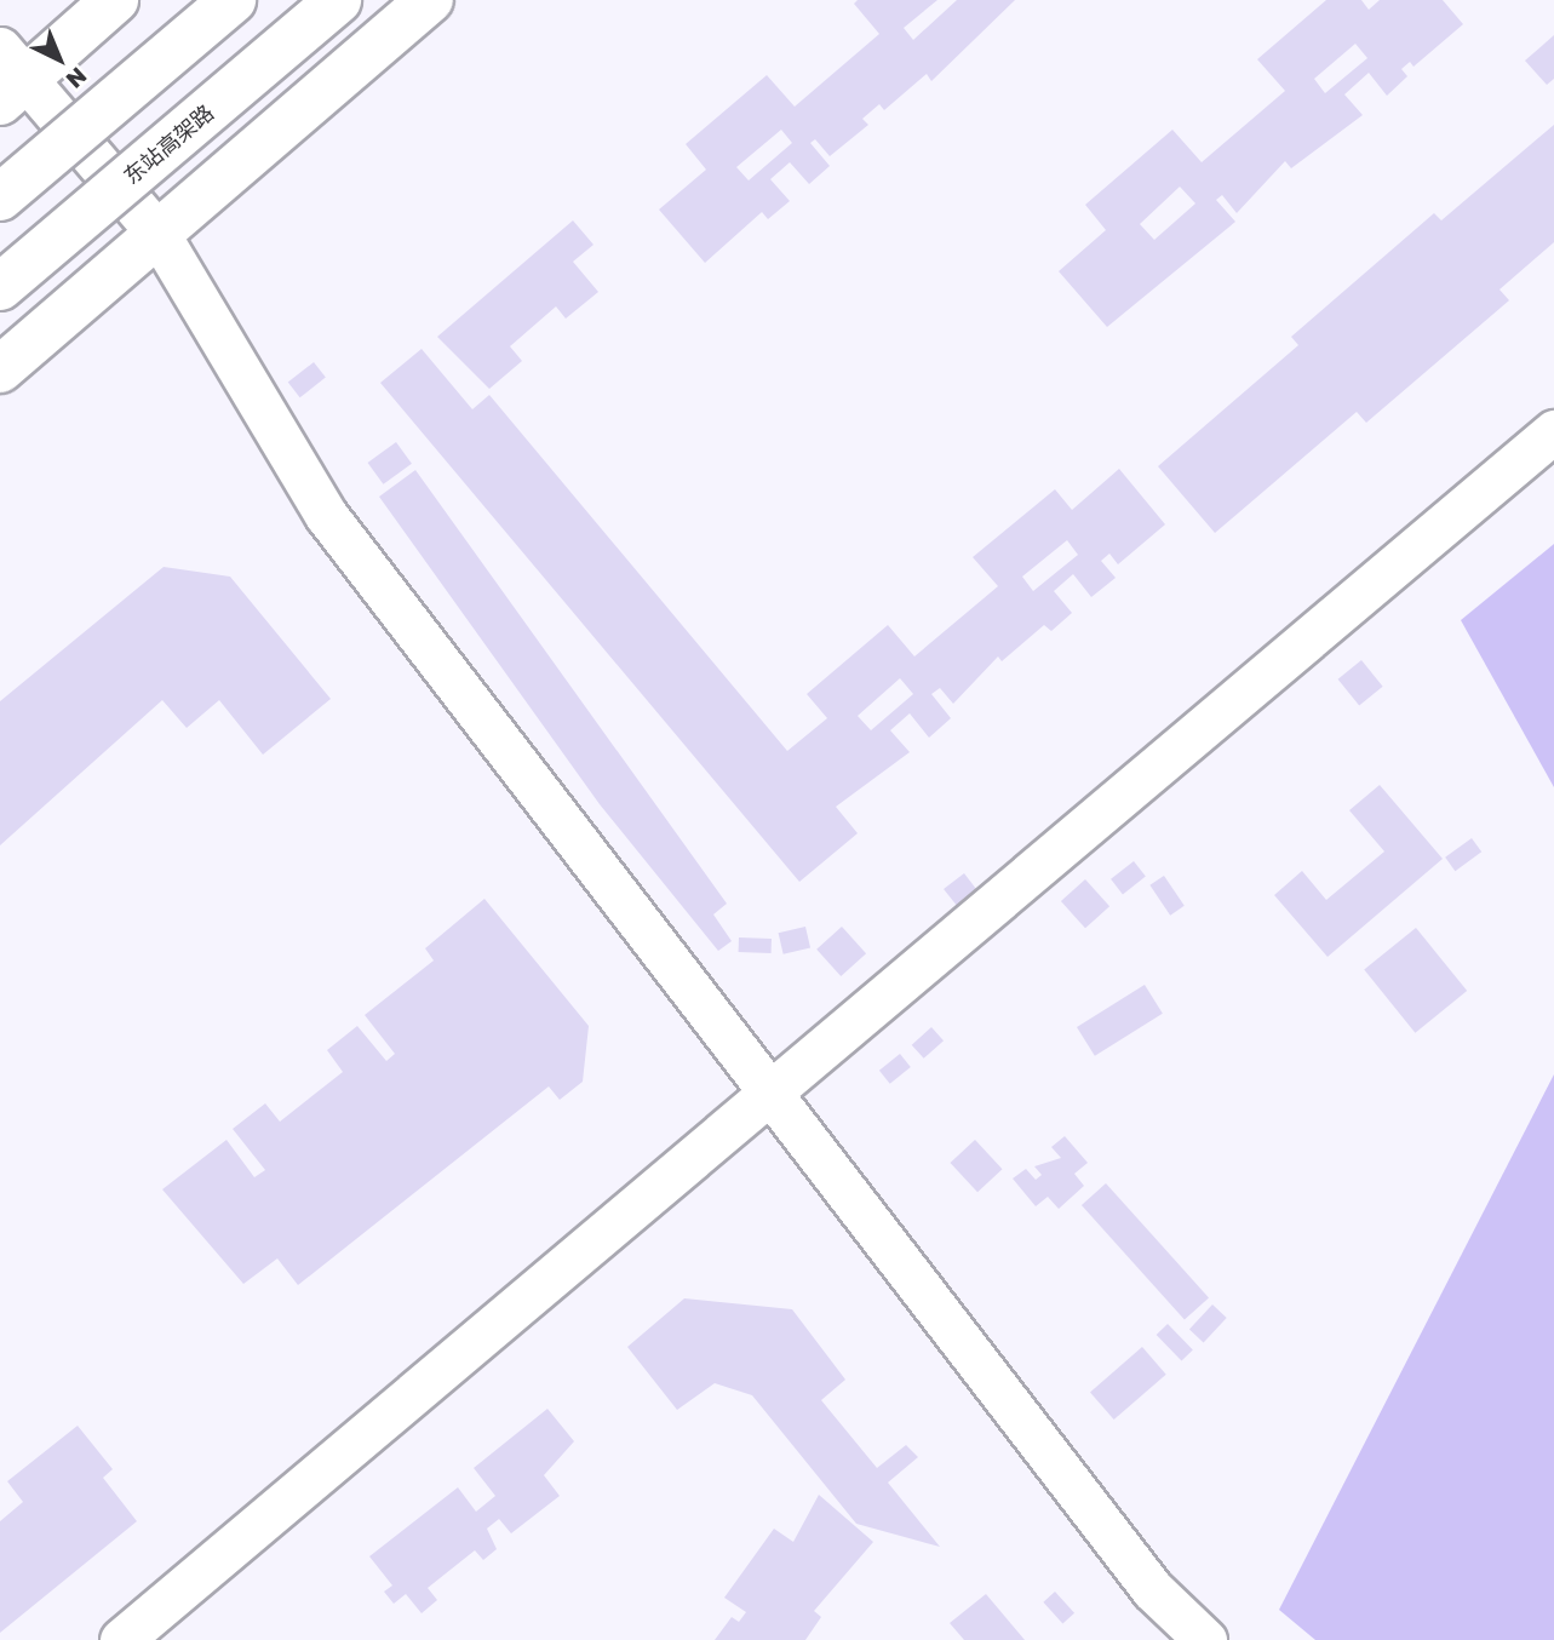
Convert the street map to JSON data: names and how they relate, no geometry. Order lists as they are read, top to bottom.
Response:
{
  "streets": {
    "main road": ["东站高架路"]
  },
  "north": "bottom right"
}
